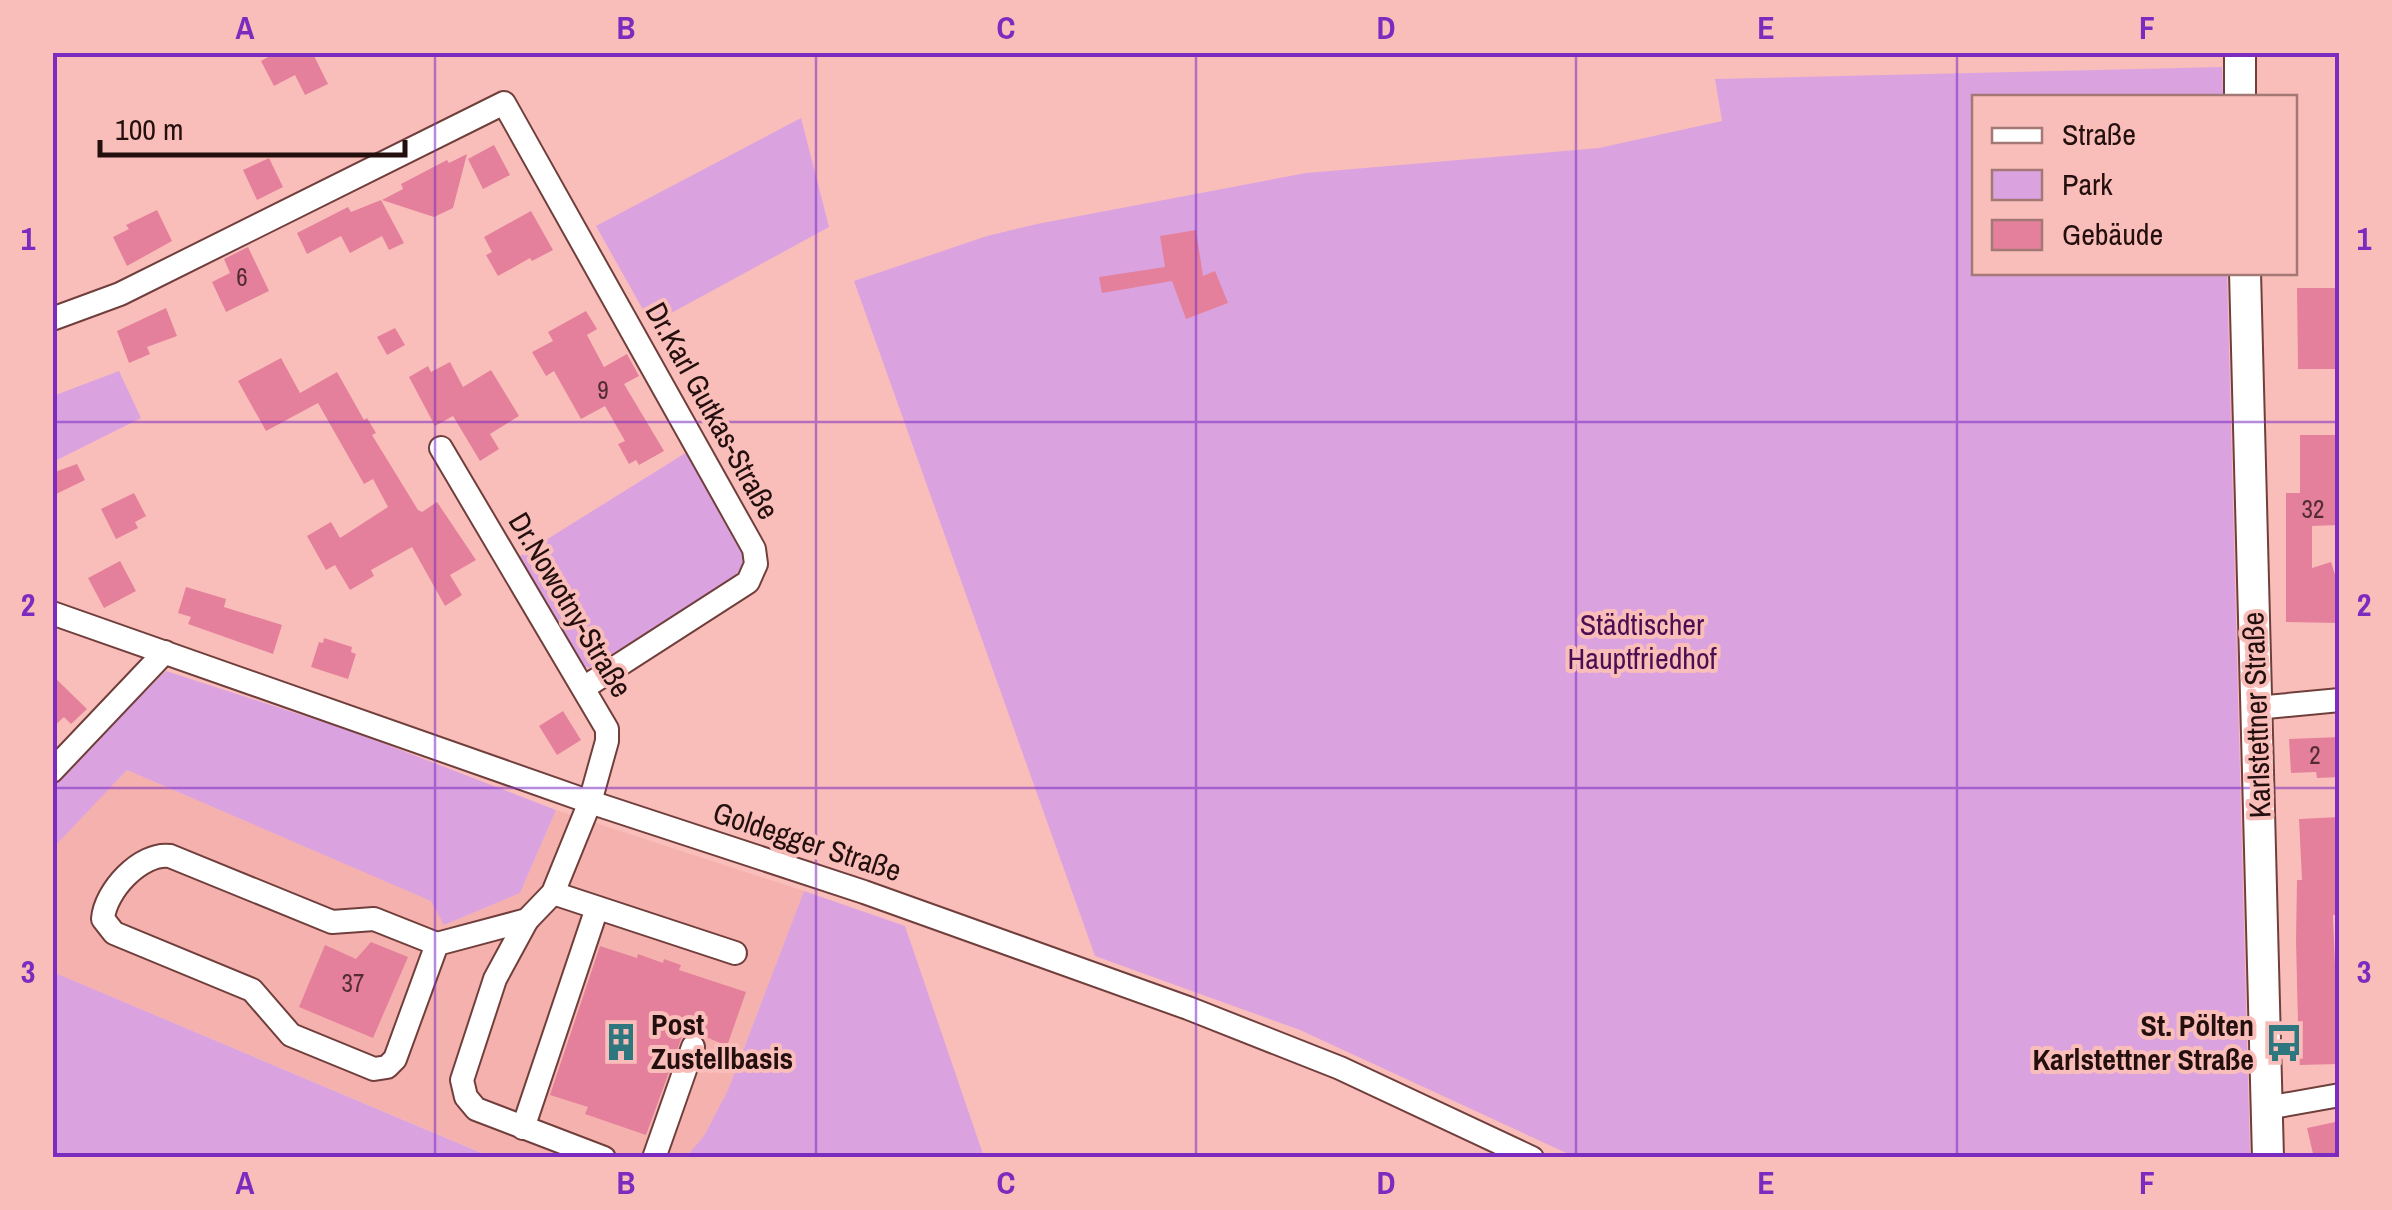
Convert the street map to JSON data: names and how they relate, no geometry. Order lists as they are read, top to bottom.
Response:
{
  "streets": {
    "main road": ["Karlstettner Straße"],
    "street": ["Dr.Karl Gutkas-Straße", "Dr.Nowotny-Straße", "Goldegger Straße"]
  },
  "crossings": [
    ["Dr.Karl Gutkas-Straße", "Dr.Nowotny-Straße"],
    ["Dr.Nowotny-Straße", "Goldegger Straße"]
  ],
  "parks": ["Städtischer Hauptfriedhof"],
  "places": {
    "building": ["Post Zustellbasis"],
    "bus stop": ["St. Pölten Karlstettner Straße"]
  },
  "house_numbers": [
    "6",
    "9",
    "32",
    "2",
    "37"
  ],
  "legend": ["Straße", "Park", "Gebäude"],
  "scale_bar": "100 m",
  "grid": {
    "columns": [
      "A",
      "B",
      "C",
      "D",
      "E",
      "F"
    ],
    "rows": ["1", "2", "3"]
  }
}
